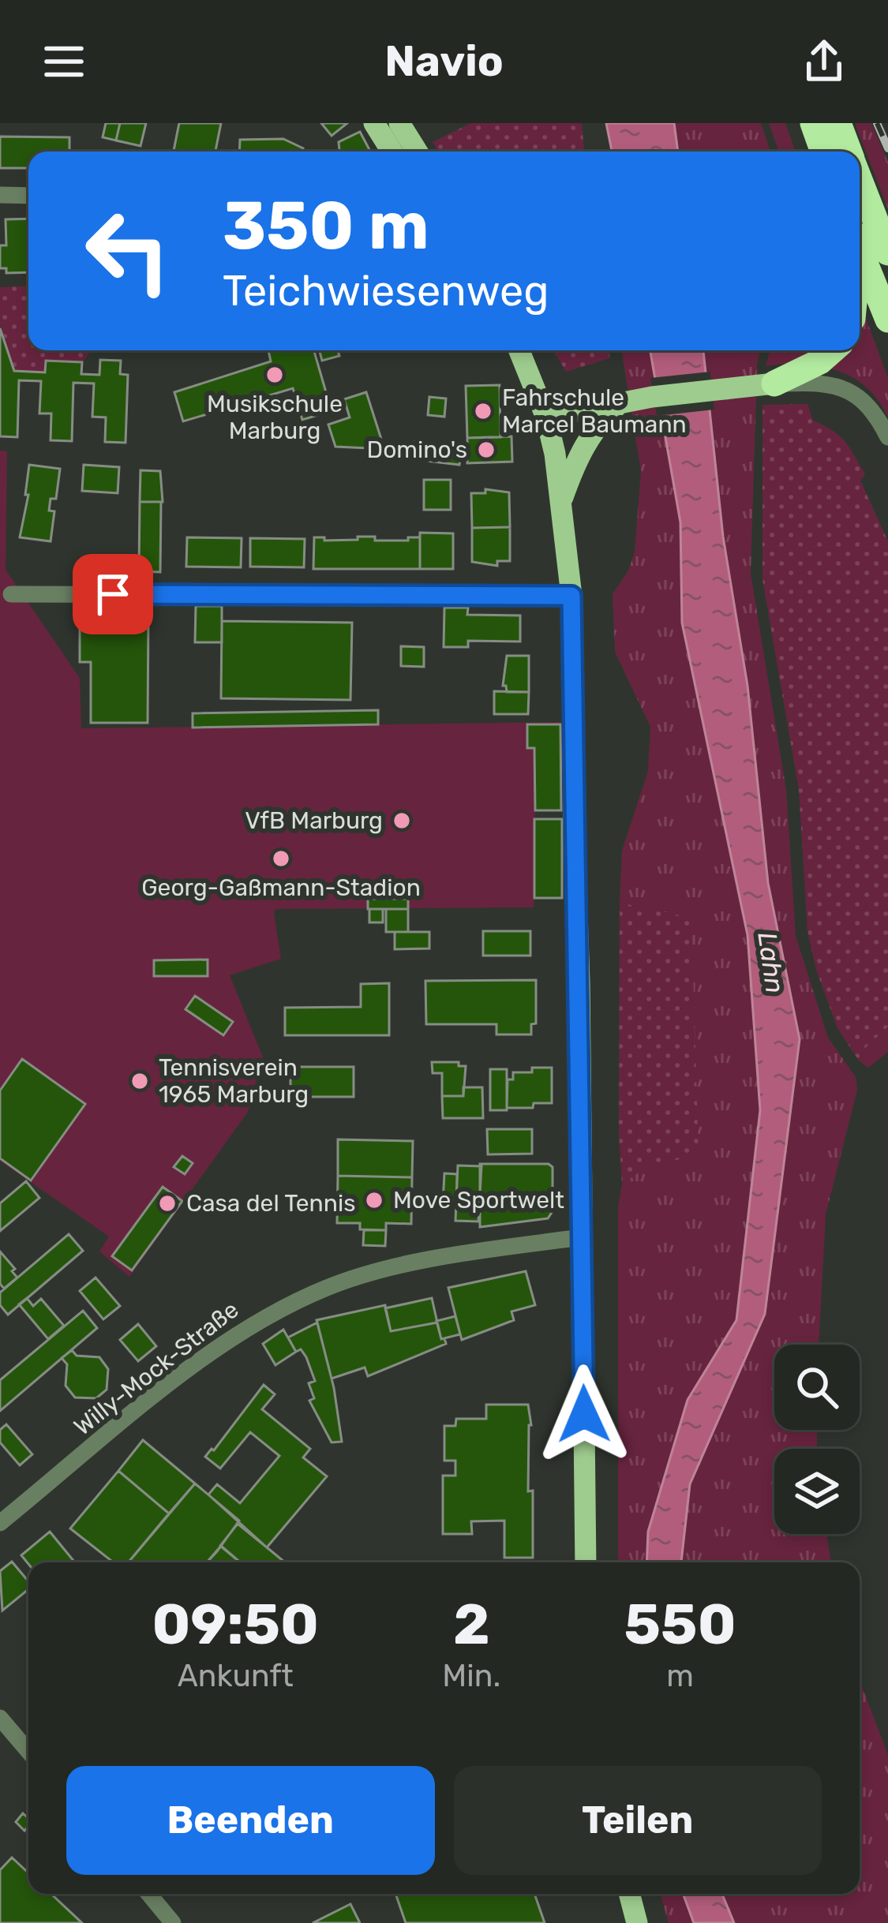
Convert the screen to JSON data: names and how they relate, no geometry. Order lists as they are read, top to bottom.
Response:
{
  "streets": {
    "street": ["Willy-Mock-Straße"]
  },
  "water": ["Lahn"],
  "places": [
    "Musikschule Marburg",
    "Fahrschule Marcel Baumann",
    "Domino's",
    "VfB Marburg",
    "Georg-Gaßmann-Stadion",
    "Tennisverein 1965 Marburg",
    "Move Sportwelt",
    "Casa del Tennis"
  ],
  "page": {
    "header": "Navio",
    "turn": ["350 m", "Teichwiesenweg"],
    "eta": [
      "09:50",
      "Ankunft",
      "2",
      "Min.",
      "550",
      "m"
    ],
    "buttons": ["Beenden", "Teilen"]
  }
}
